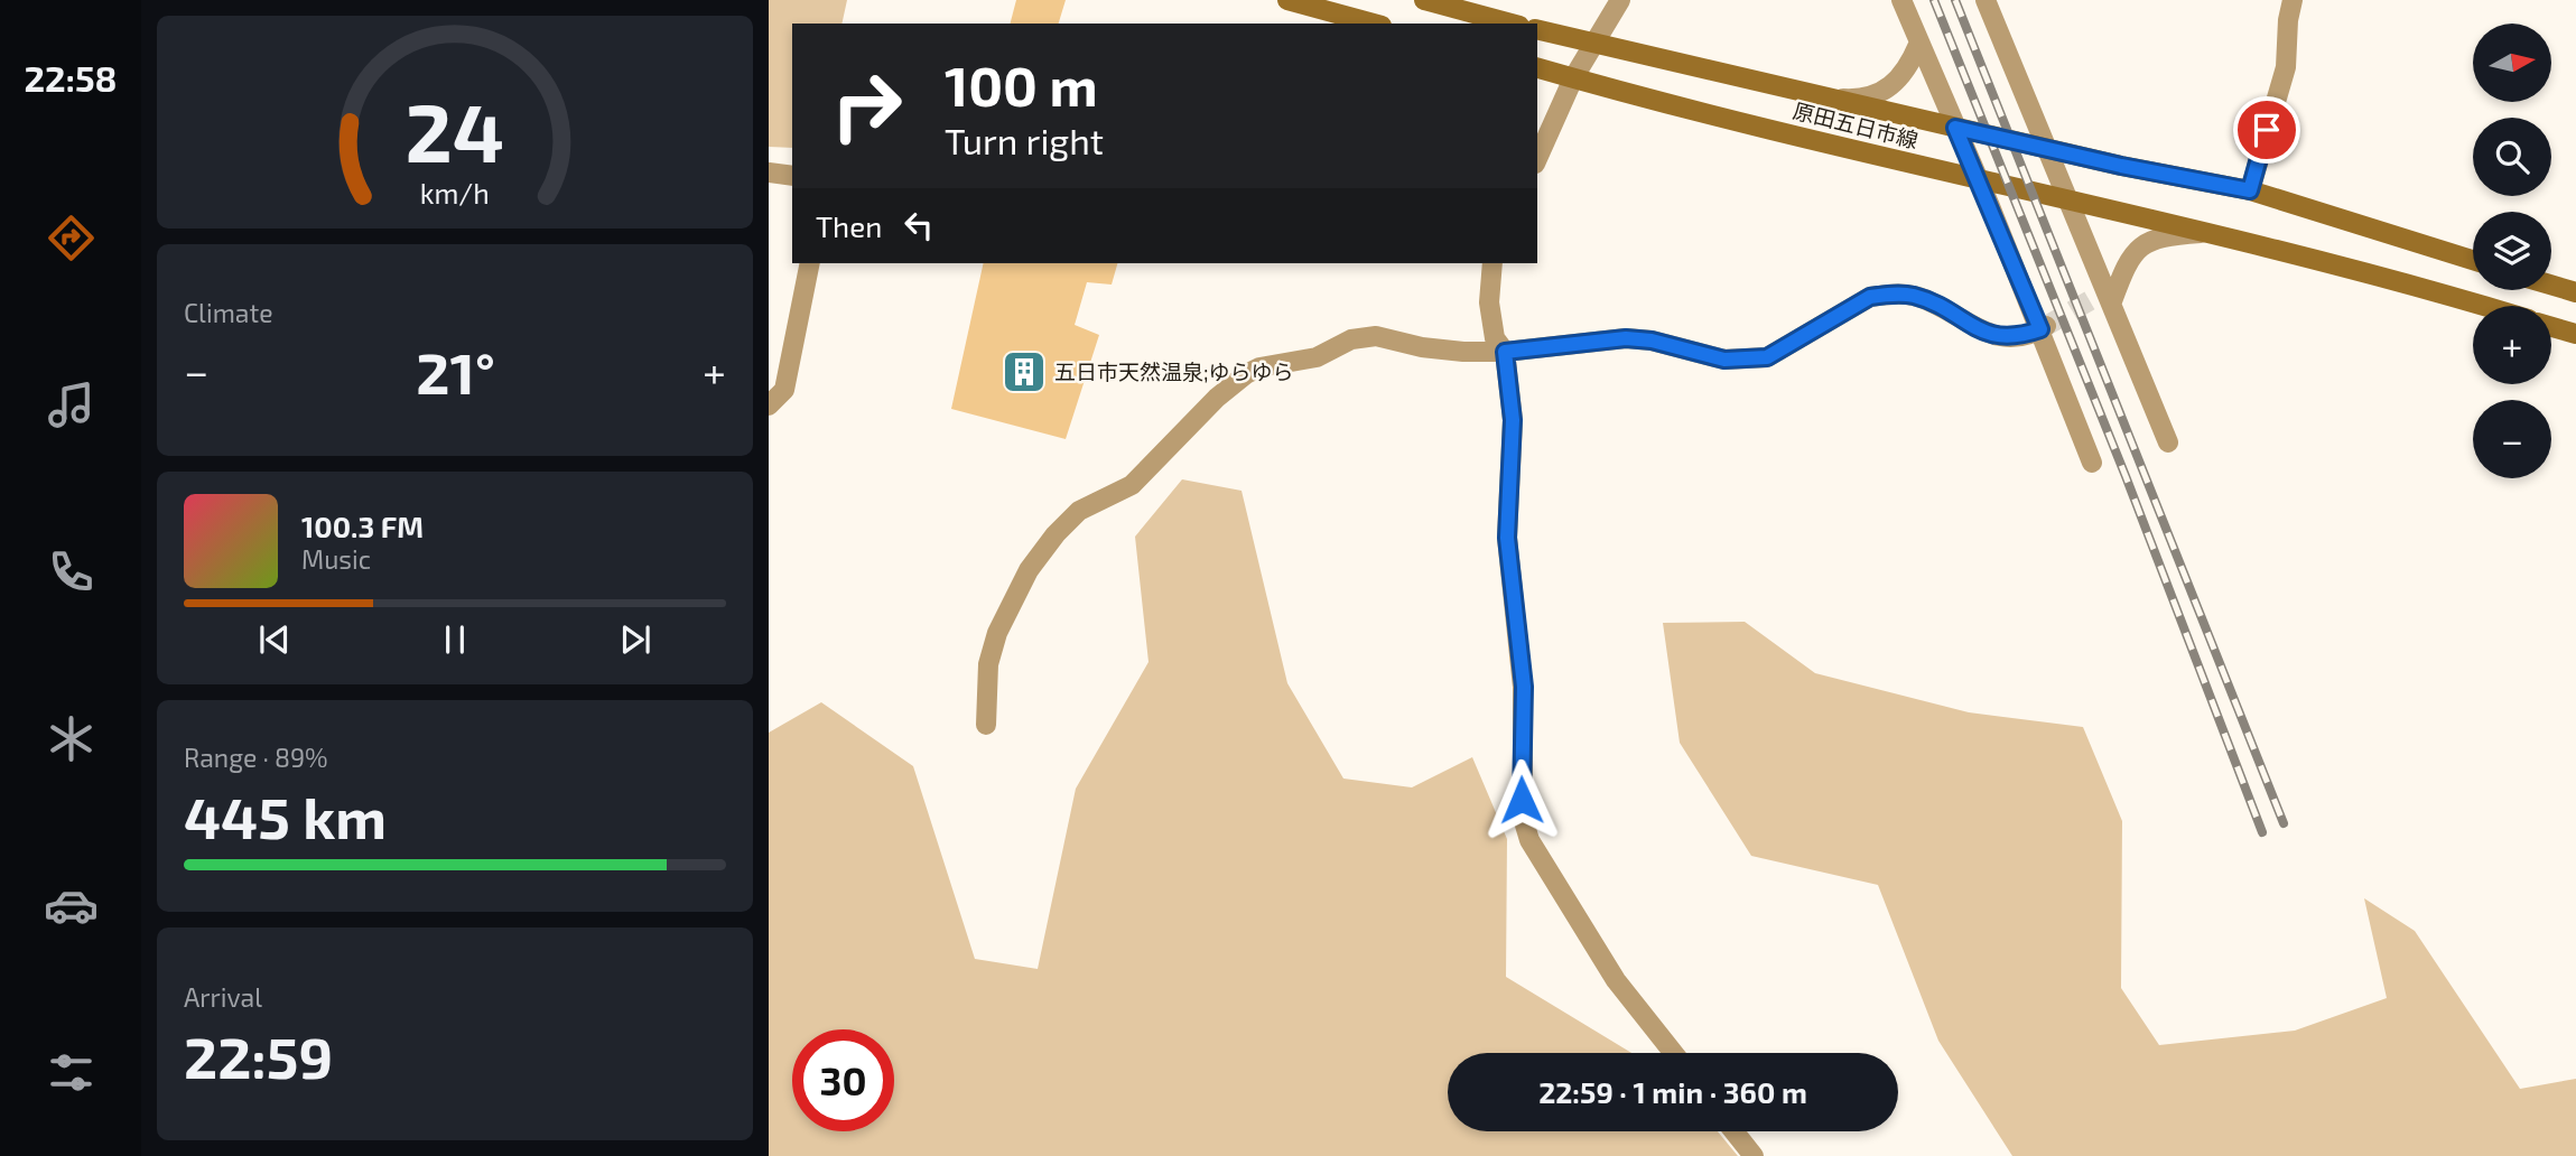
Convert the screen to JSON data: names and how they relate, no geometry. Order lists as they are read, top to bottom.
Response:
{
  "streets": {
    "main road": ["原田五日市線"]
  },
  "places": {
    "building": ["五日市天然温泉;ゆらゆら"]
  },
  "north": "right",
  "page": {
    "tabs": "22:58",
    "map_buttons": ["+", "−"],
    "turn": ["100 m", "Turn right"],
    "then": "Then",
    "tile": [
      "Climate",
      ["Range · 89%", "445 km"],
      ["Arrival", "22:59"]
    ],
    "heat": ["−", "21°", "+"],
    "song": ["100.3 FM", "Music"],
    "limit": "30",
    "trip": "22:59 · 1 min · 360 m",
    "gauge": ["24", "km/h"]
  }
}
